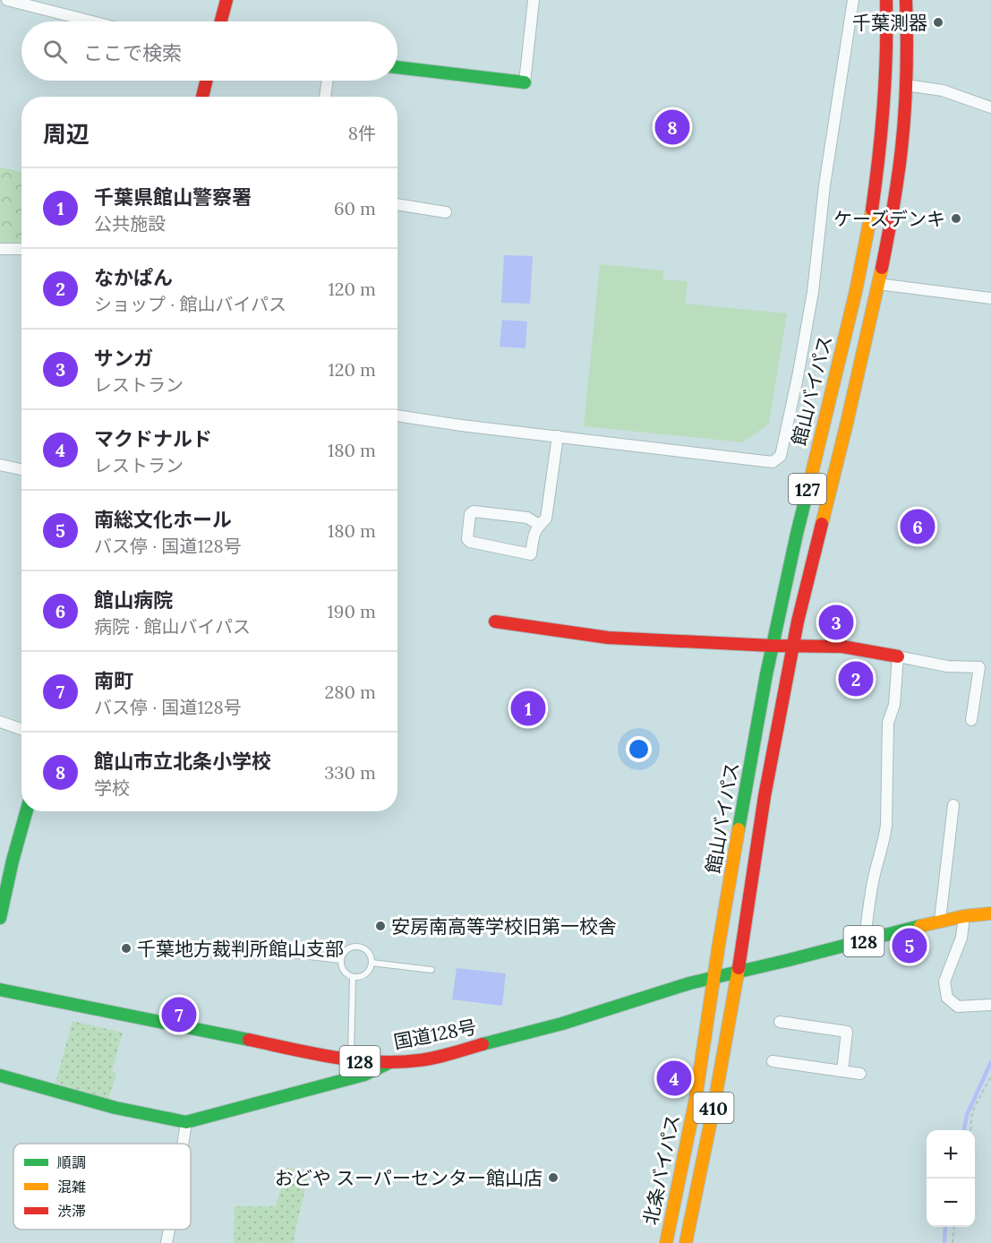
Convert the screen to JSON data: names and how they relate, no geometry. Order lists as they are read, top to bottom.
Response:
{
  "streets": {
    "main road": [
      "館山バイパス",
      "127",
      "128",
      "国道128号",
      "410",
      "北条バイパス"
    ]
  },
  "crossings": [
    ["館山バイパス", "128"],
    ["館山バイパス", "国道128号"],
    ["館山バイパス", "北条バイパス"],
    ["128", "国道128号"],
    ["128", "北条バイパス"],
    ["国道128号", "北条バイパス"]
  ],
  "places": [
    "千葉測器",
    "ケーズデンキ",
    "安房南高等学校旧第一校舎",
    "千葉地方裁判所館山支部",
    "おどや スーパーセンター館山店"
  ],
  "legend": ["順調", "混雑", "渋滞"],
  "page": {
    "search": "ここで検索",
    "heading": ["周辺", "8件"],
    "pins": [
      "8",
      "6",
      "3",
      "2",
      "1",
      "5",
      "7",
      "4"
    ],
    "list": [
      {
        "mark": "1",
        "name": "千葉県館山警察署",
        "note": "公共施設",
        "value": "60 m"
      },
      {
        "mark": "2",
        "name": "なかぱん",
        "note": "ショップ · 館山バイパス",
        "value": "120 m"
      },
      {
        "mark": "3",
        "name": "サンガ",
        "note": "レストラン",
        "value": "120 m"
      },
      {
        "mark": "4",
        "name": "マクドナルド",
        "note": "レストラン",
        "value": "180 m"
      },
      {
        "mark": "5",
        "name": "南総文化ホール",
        "note": "バス停 · 国道128号",
        "value": "180 m"
      },
      {
        "mark": "6",
        "name": "館山病院",
        "note": "病院 · 館山バイパス",
        "value": "190 m"
      },
      {
        "mark": "7",
        "name": "南町",
        "note": "バス停 · 国道128号",
        "value": "280 m"
      },
      {
        "mark": "8",
        "name": "館山市立北条小学校",
        "note": "学校",
        "value": "330 m"
      }
    ],
    "map_buttons": ["+", "−"]
  }
}
